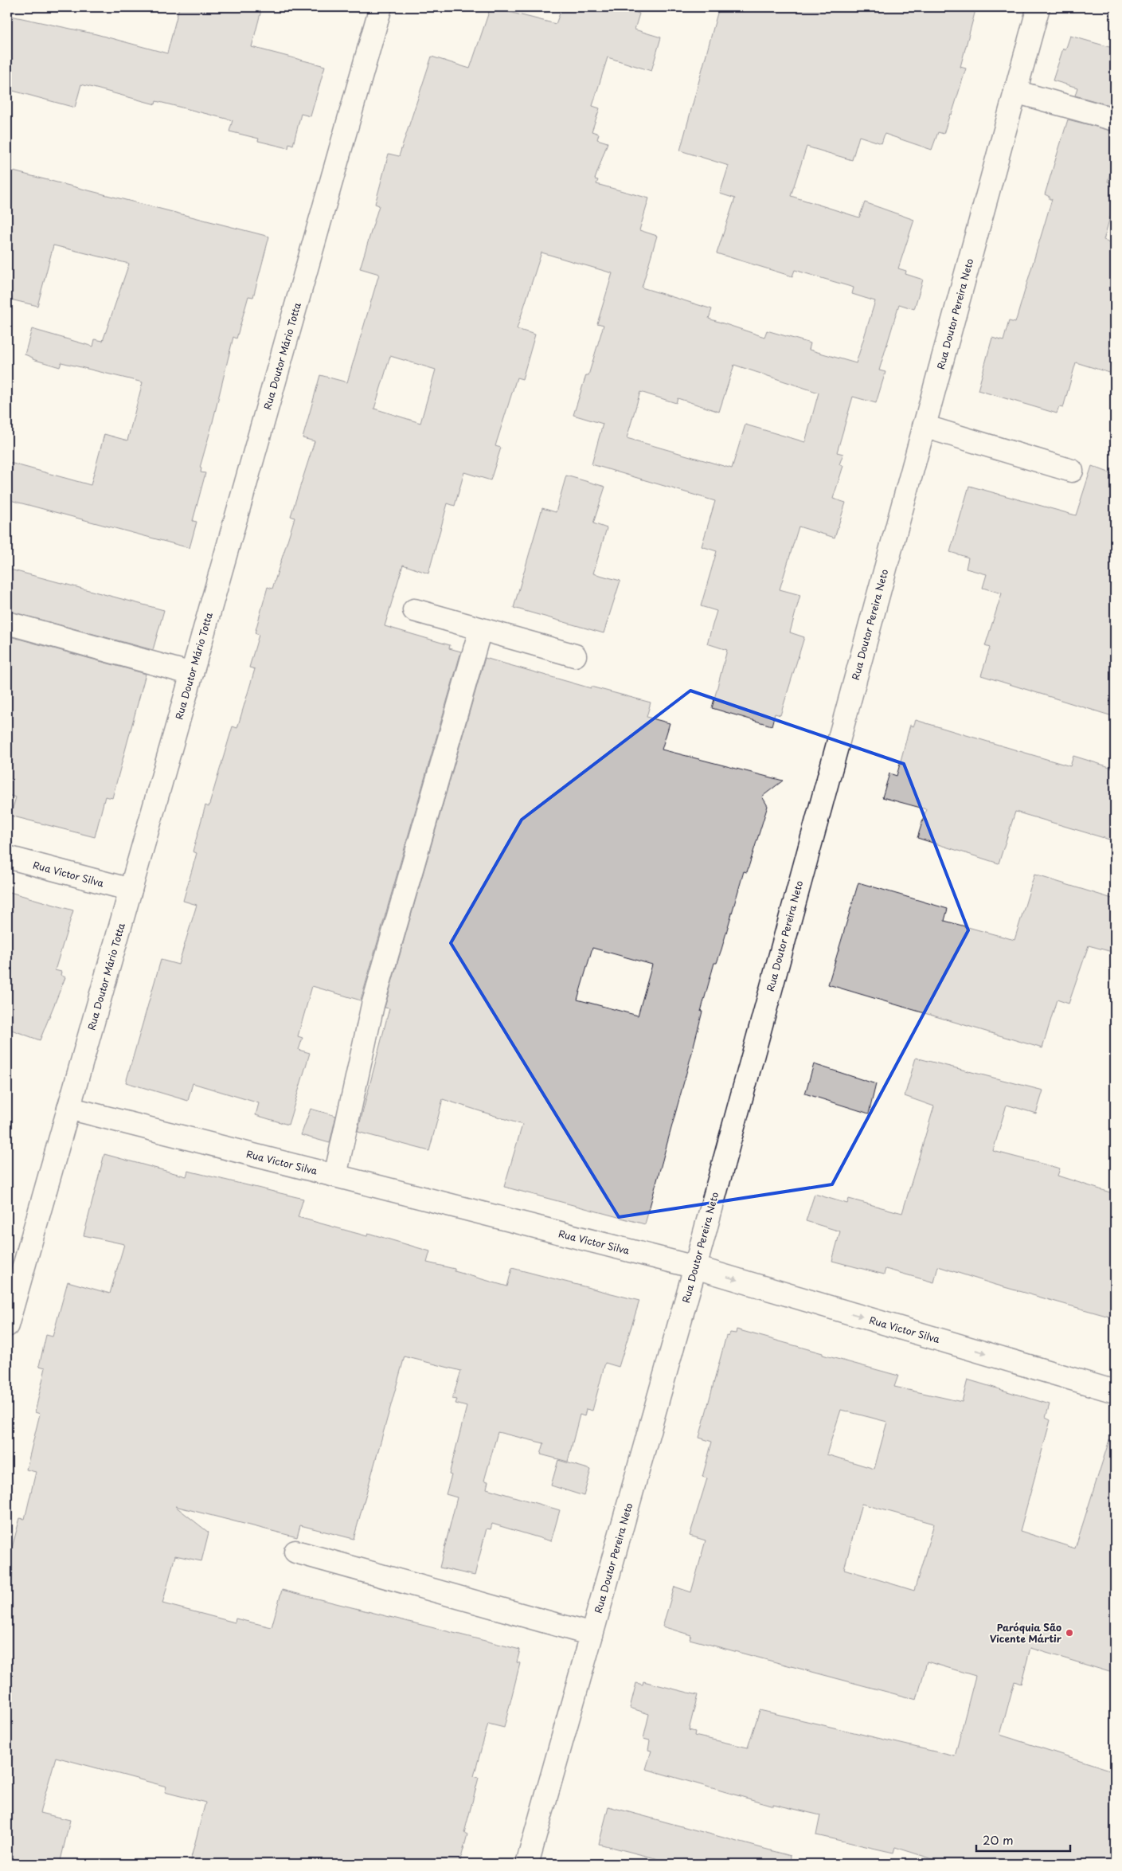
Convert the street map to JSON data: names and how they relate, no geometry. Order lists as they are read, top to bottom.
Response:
{
  "streets": {
    "street": ["Rua Doutor Pereira Neto", "Rua Doutor Mário Totta", "Rua Victor Silva"]
  },
  "crossings": [
    ["Rua Doutor Pereira Neto", "Rua Victor Silva"],
    ["Rua Doutor Mário Totta", "Rua Victor Silva"]
  ],
  "one_way": ["Rua Victor Silva"],
  "places": ["Paróquia São Vicente Mártir"],
  "scale_bar": "20 m"
}
